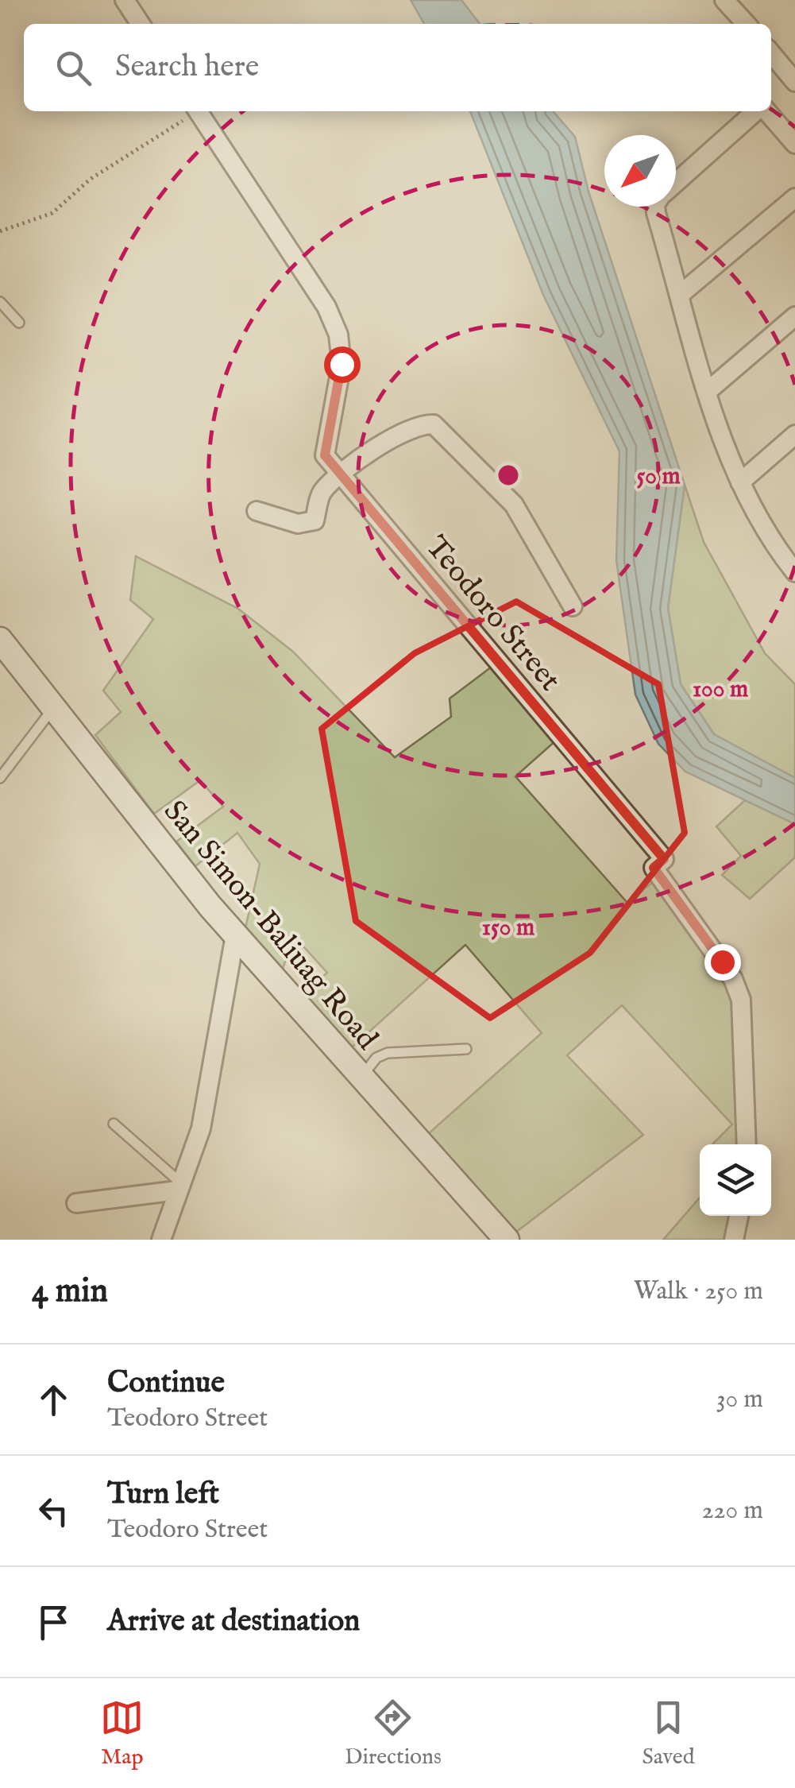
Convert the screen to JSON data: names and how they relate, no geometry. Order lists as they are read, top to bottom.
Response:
{
  "streets": {
    "main road": ["San Simon-Baliuag Road"],
    "street": ["Teodoro Street"]
  },
  "north": "bottom left",
  "page": {
    "search": "Search here",
    "heading": ["4 min", "Walk · 250 m"],
    "list": [
      ["Continue", "Teodoro Street", "30 m"],
      ["Turn left", "Teodoro Street", "220 m"],
      "Arrive at destination"
    ],
    "nav": ["Map", "Directions", "Saved"]
  },
  "rings": ["50 m", "100 m", "150 m"]
}
